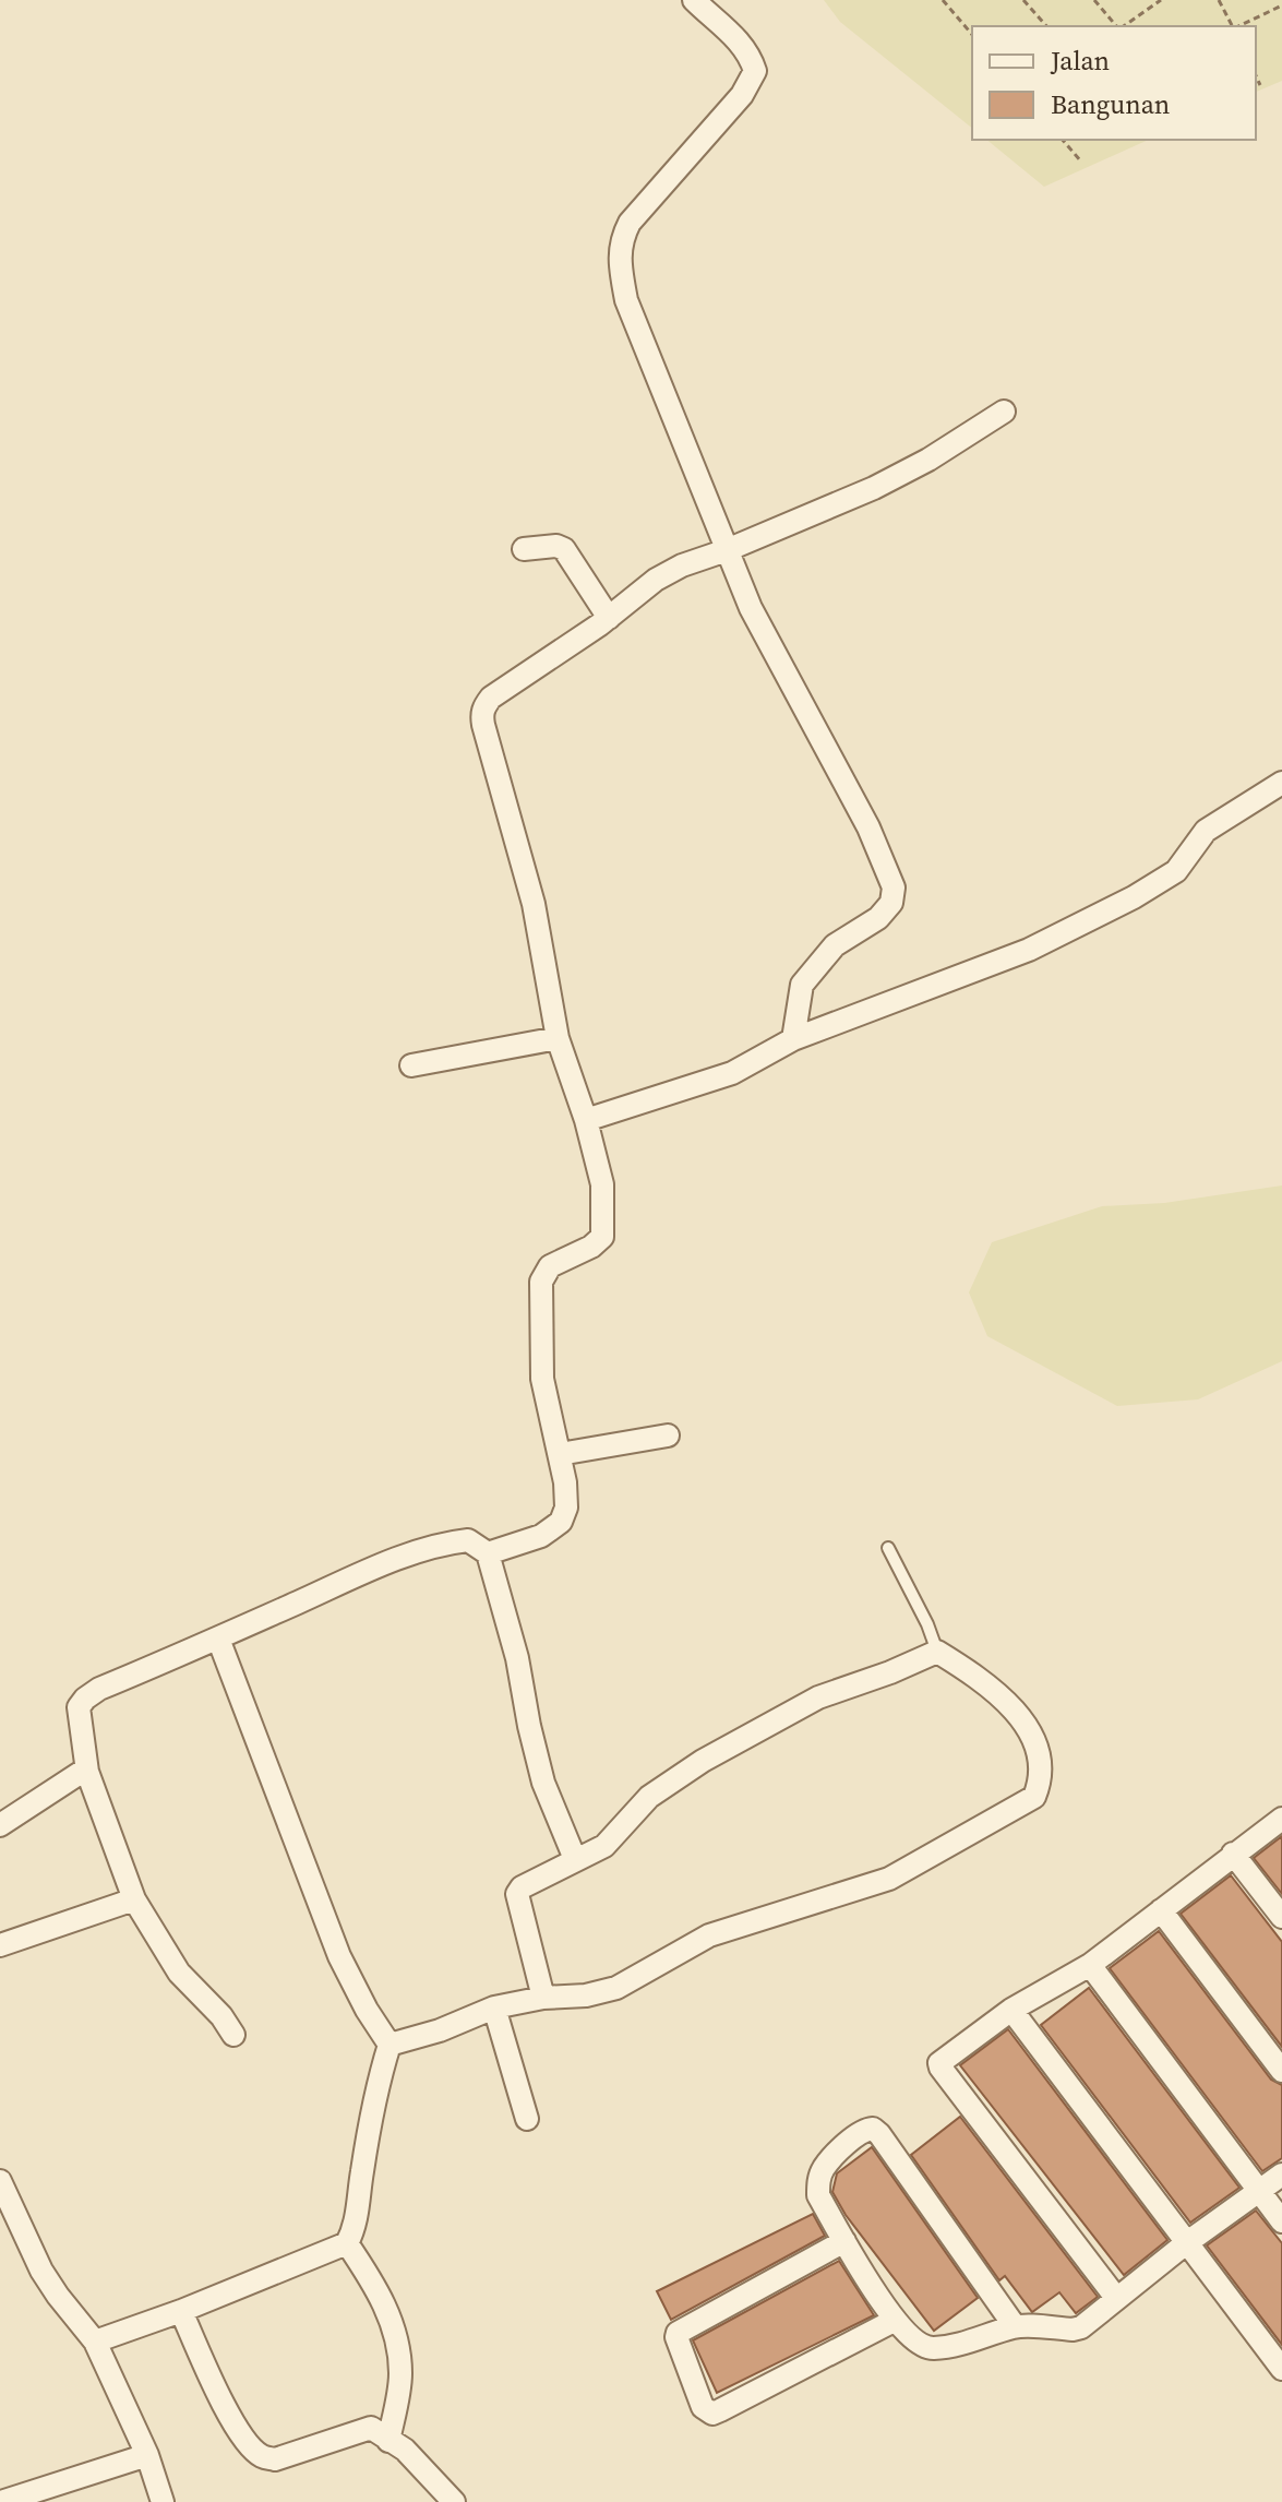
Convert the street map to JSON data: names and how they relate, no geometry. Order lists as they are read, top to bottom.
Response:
{
  "legend": ["Jalan", "Bangunan"]
}
